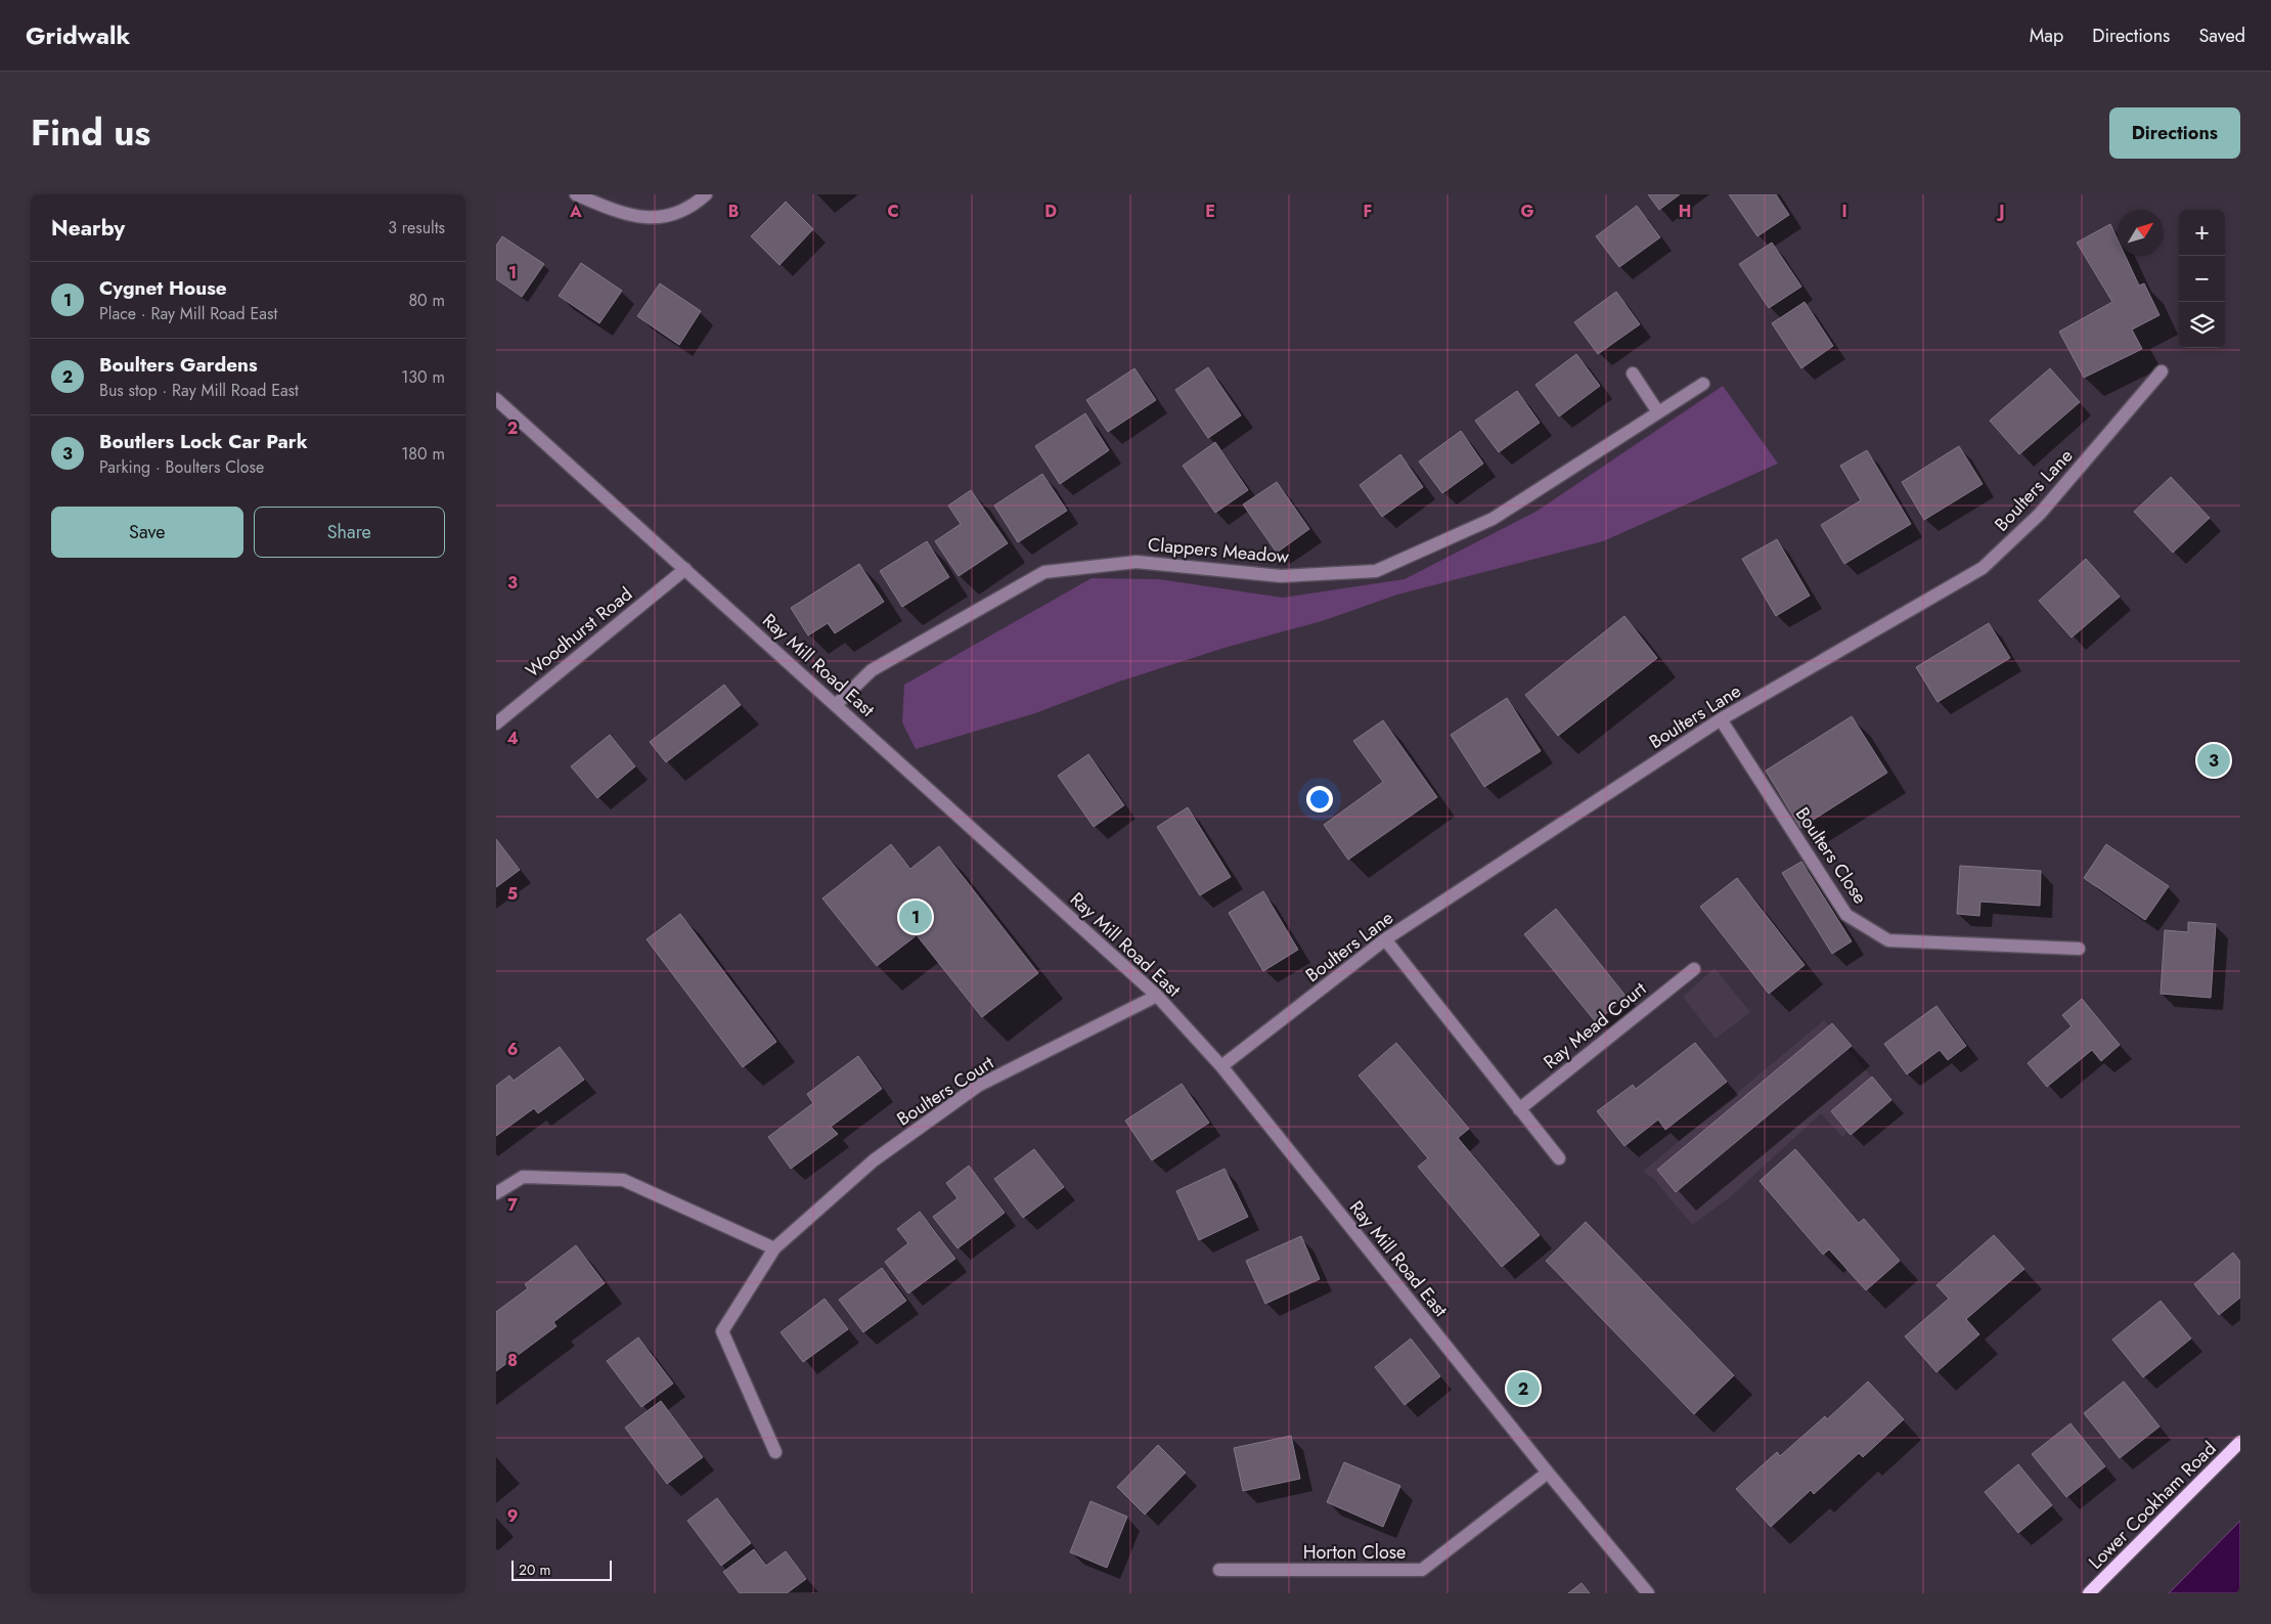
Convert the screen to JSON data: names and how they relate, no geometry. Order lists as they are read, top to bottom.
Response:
{
  "streets": {
    "main road": ["Lower Cookham Road"],
    "street": [
      "Boulters Lane",
      "Clappers Meadow",
      "Woodhurst Road",
      "Ray Mill Road East",
      "Boulters Close",
      "Ray Mead Court",
      "Boulters Court",
      "Horton Close"
    ]
  },
  "crossings": [
    ["Boulters Lane", "Ray Mill Road East"],
    ["Boulters Lane", "Boulters Close"],
    ["Clappers Meadow", "Ray Mill Road East"],
    ["Woodhurst Road", "Ray Mill Road East"],
    ["Ray Mill Road East", "Boulters Court"],
    ["Ray Mill Road East", "Horton Close"]
  ],
  "scale_bar": "20 m",
  "north": "top right",
  "page": {
    "header": "Gridwalk",
    "nav": ["Map", "Directions", "Saved"],
    "title": "Find us",
    "buttons": [
      "Directions",
      ["Save", "Share"]
    ],
    "heading": ["Nearby", "3 results"],
    "map_buttons": ["+", "−"],
    "list": [
      {
        "mark": "1",
        "name": "Cygnet House",
        "note": "Place · Ray Mill Road East",
        "value": "80 m"
      },
      {
        "mark": "2",
        "name": "Boulters Gardens",
        "note": "Bus stop · Ray Mill Road East",
        "value": "130 m"
      },
      {
        "mark": "3",
        "name": "Boutlers Lock Car Park",
        "note": "Parking · Boulters Close",
        "value": "180 m"
      }
    ],
    "pins": ["3", "1", "2"],
    "scale": "20 m"
  },
  "grid": {
    "columns": [
      "A",
      "B",
      "C",
      "D",
      "E",
      "F",
      "G",
      "H",
      "I",
      "J"
    ],
    "rows": [
      "1",
      "2",
      "3",
      "4",
      "5",
      "6",
      "7",
      "8",
      "9"
    ]
  }
}
